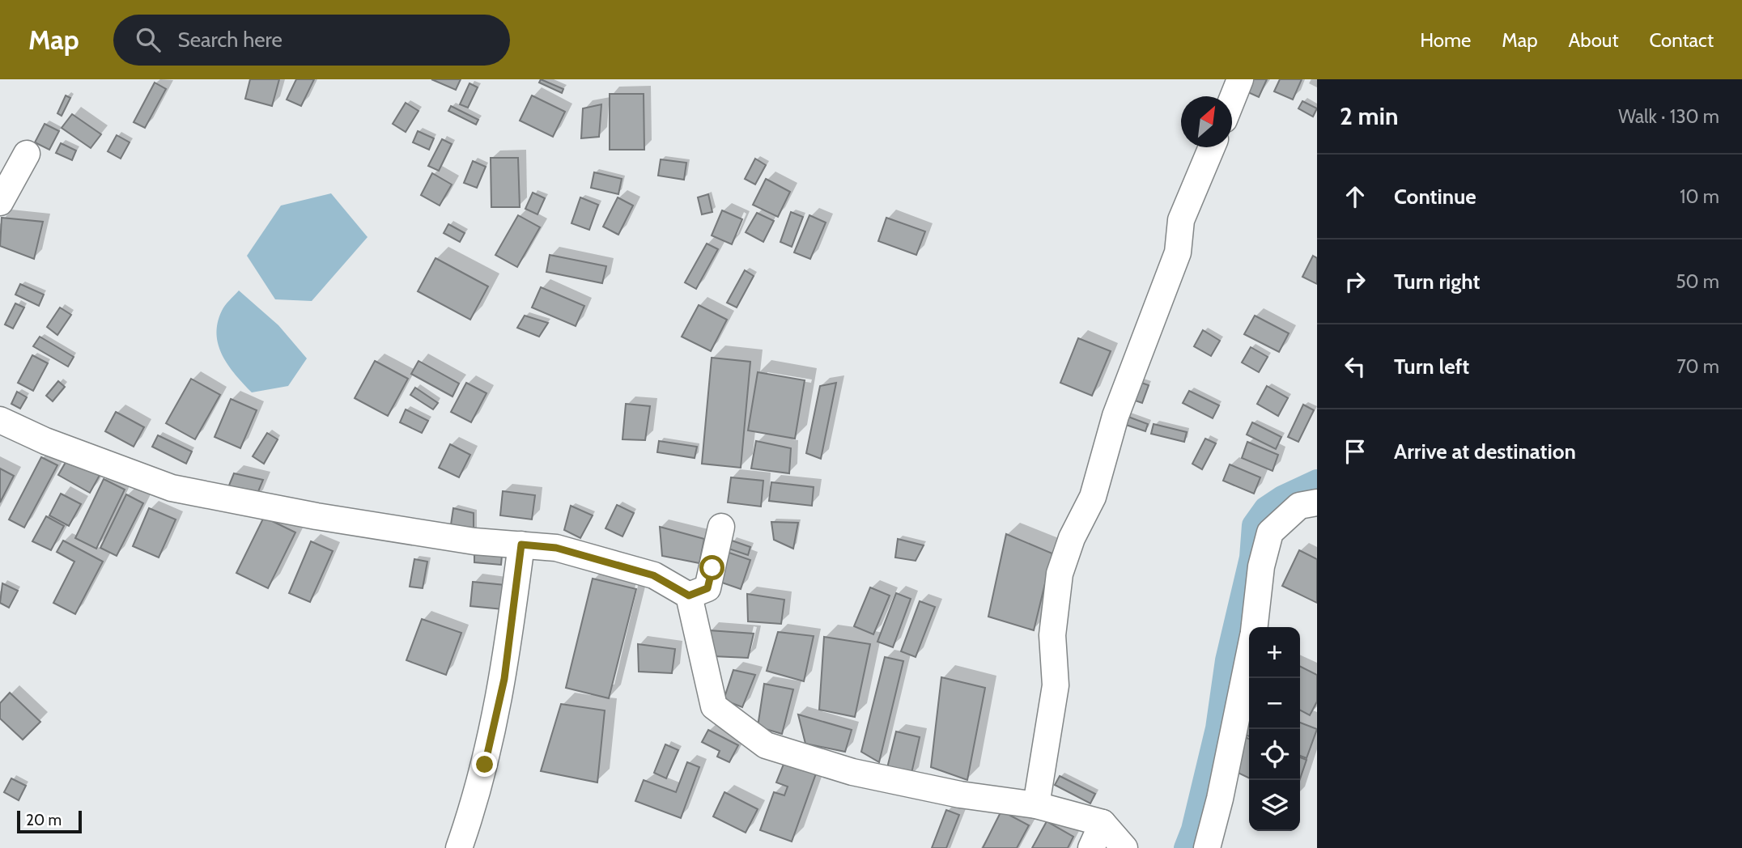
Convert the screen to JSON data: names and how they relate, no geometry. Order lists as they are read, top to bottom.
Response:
{
  "scale_bar": "20 m",
  "north": "top right",
  "page": {
    "header": "Map",
    "search": "Search here",
    "nav": [
      "Home",
      "Map",
      "About",
      "Contact"
    ],
    "heading": ["2 min", "Walk · 130 m"],
    "list": [
      ["Continue", "10 m"],
      ["Turn right", "50 m"],
      ["Turn left", "70 m"],
      "Arrive at destination"
    ],
    "map_buttons": ["+", "−"],
    "scale": "20 m"
  }
}
